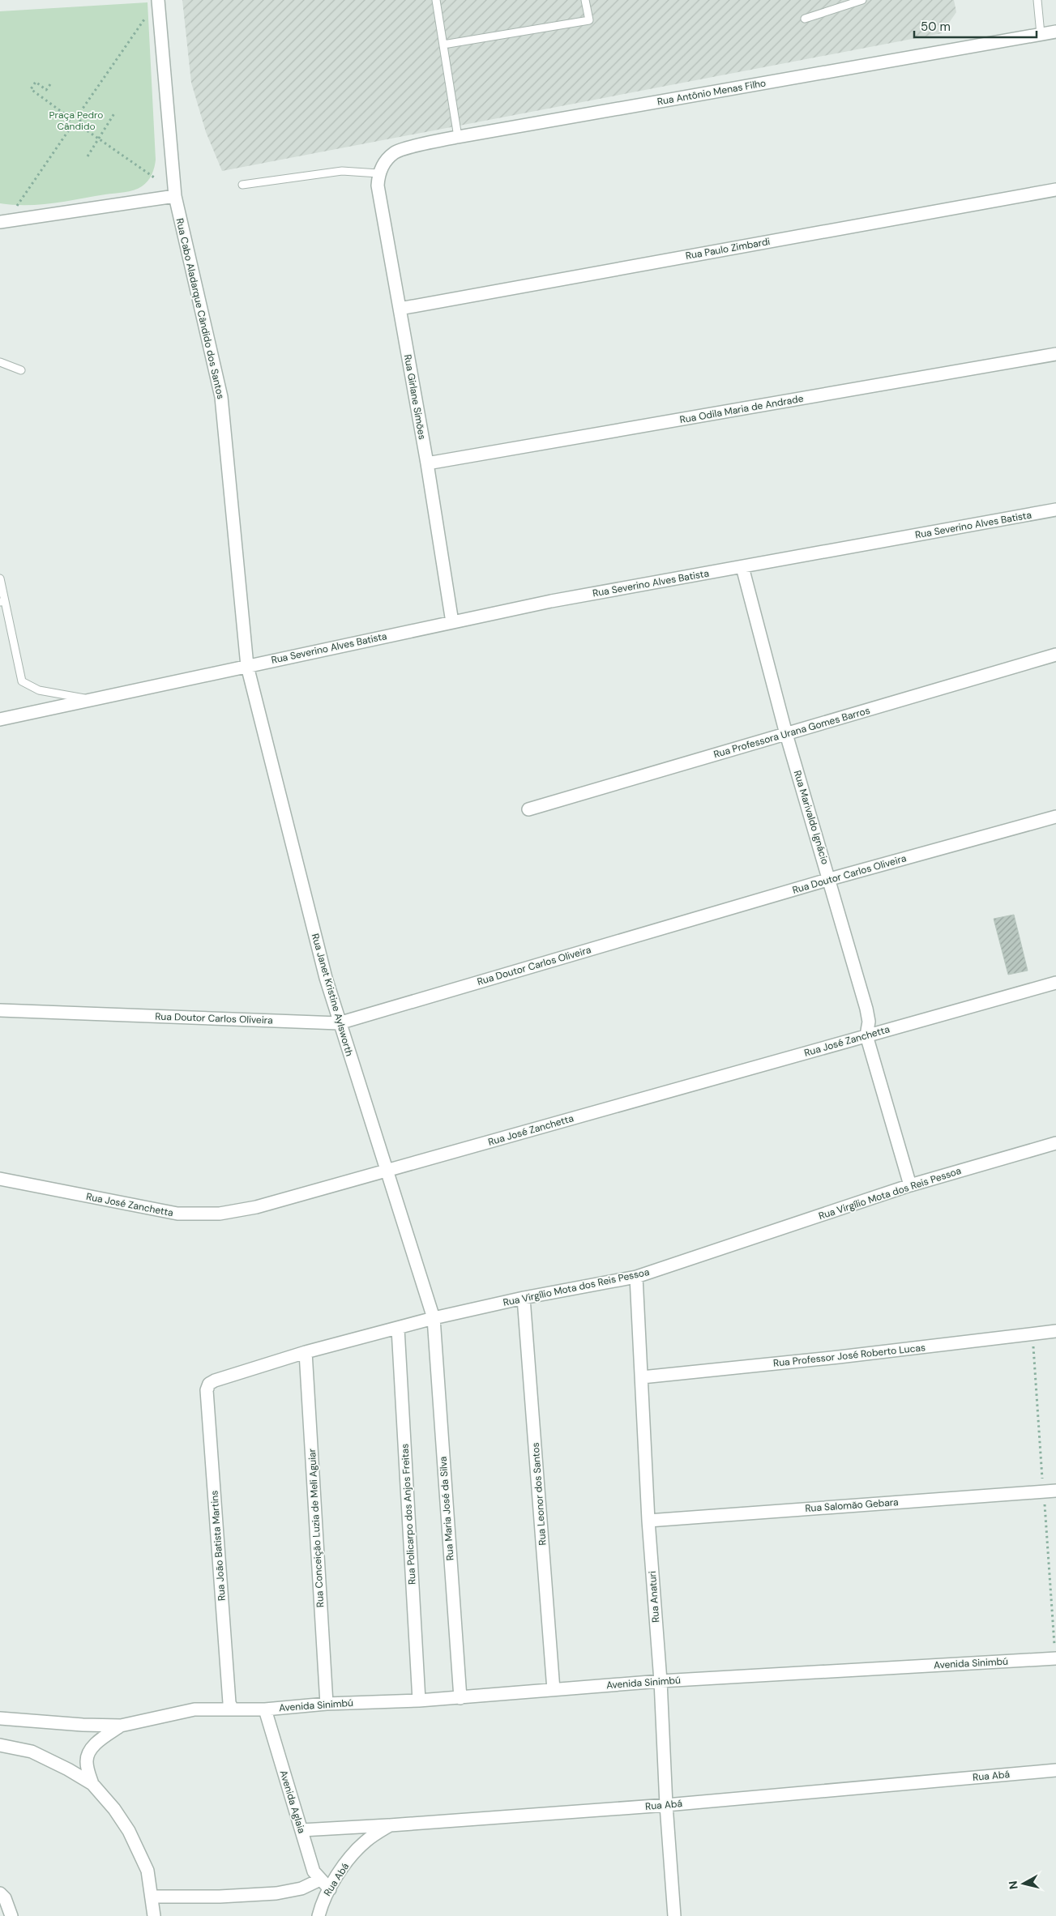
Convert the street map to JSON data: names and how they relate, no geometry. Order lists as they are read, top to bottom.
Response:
{
  "streets": {
    "street": [
      "Rua Antônio Menas Filho",
      "Rua Paulo Zimbardi",
      "Rua Cabo Aladarque Cândido dos Santos",
      "Rua Girlane Simões",
      "Rua Odila Maria de Andrade",
      "Rua Severino Alves Batista",
      "Rua Professora Urana Gomes Barros",
      "Rua Marivaldo Ignácio",
      "Rua Doutor Carlos Oliveira",
      "Rua Janet Kristine Aylsworth",
      "Rua José Zanchetta",
      "Rua Virgílio Mota dos Reis Pessoa",
      "Rua Professor José Roberto Lucas",
      "Rua Leonor dos Santos",
      "Rua Salomão Gebara",
      "Rua Maria José da Silva",
      "Rua Policarpo dos Anjos Freitas",
      "Rua Conceição Luzia de Meli Aguiar",
      "Rua João Batista Martins",
      "Rua Anaturi",
      "Avenida Sinimbú",
      "Rua Abá",
      "Avenida Aglaia"
    ]
  },
  "crossings": [
    ["Rua Antônio Menas Filho", "Rua Girlane Simões"],
    ["Rua Paulo Zimbardi", "Rua Girlane Simões"],
    ["Rua Cabo Aladarque Cândido dos Santos", "Rua Severino Alves Batista"],
    ["Rua Cabo Aladarque Cândido dos Santos", "Rua Janet Kristine Aylsworth"],
    ["Rua Girlane Simões", "Rua Odila Maria de Andrade"],
    ["Rua Girlane Simões", "Rua Severino Alves Batista"],
    ["Rua Severino Alves Batista", "Rua Marivaldo Ignácio"],
    ["Rua Severino Alves Batista", "Rua Janet Kristine Aylsworth"],
    ["Rua Professora Urana Gomes Barros", "Rua Marivaldo Ignácio"],
    ["Rua Marivaldo Ignácio", "Rua Doutor Carlos Oliveira"],
    ["Rua Marivaldo Ignácio", "Rua José Zanchetta"],
    ["Rua Marivaldo Ignácio", "Rua Virgílio Mota dos Reis Pessoa"],
    ["Rua Doutor Carlos Oliveira", "Rua Janet Kristine Aylsworth"],
    ["Rua Janet Kristine Aylsworth", "Rua José Zanchetta"],
    ["Rua Janet Kristine Aylsworth", "Rua Virgílio Mota dos Reis Pessoa"],
    ["Rua Janet Kristine Aylsworth", "Rua Maria José da Silva"],
    ["Rua Virgílio Mota dos Reis Pessoa", "Rua Leonor dos Santos"],
    ["Rua Virgílio Mota dos Reis Pessoa", "Rua Maria José da Silva"],
    ["Rua Virgílio Mota dos Reis Pessoa", "Rua Policarpo dos Anjos Freitas"],
    ["Rua Virgílio Mota dos Reis Pessoa", "Rua Conceição Luzia de Meli Aguiar"],
    ["Rua Virgílio Mota dos Reis Pessoa", "Rua João Batista Martins"],
    ["Rua Virgílio Mota dos Reis Pessoa", "Rua Anaturi"],
    ["Rua Professor José Roberto Lucas", "Rua Anaturi"],
    ["Rua Leonor dos Santos", "Avenida Sinimbú"],
    ["Rua Salomão Gebara", "Rua Anaturi"],
    ["Rua Maria José da Silva", "Avenida Sinimbú"],
    ["Rua Policarpo dos Anjos Freitas", "Avenida Sinimbú"],
    ["Rua Conceição Luzia de Meli Aguiar", "Avenida Sinimbú"],
    ["Rua João Batista Martins", "Avenida Sinimbú"],
    ["Rua Anaturi", "Avenida Sinimbú"],
    ["Rua Anaturi", "Rua Abá"],
    ["Avenida Sinimbú", "Avenida Aglaia"],
    ["Rua Abá", "Avenida Aglaia"]
  ],
  "parks": ["Praça Pedro Cândido"],
  "scale_bar": "50 m",
  "north": "left"
}
